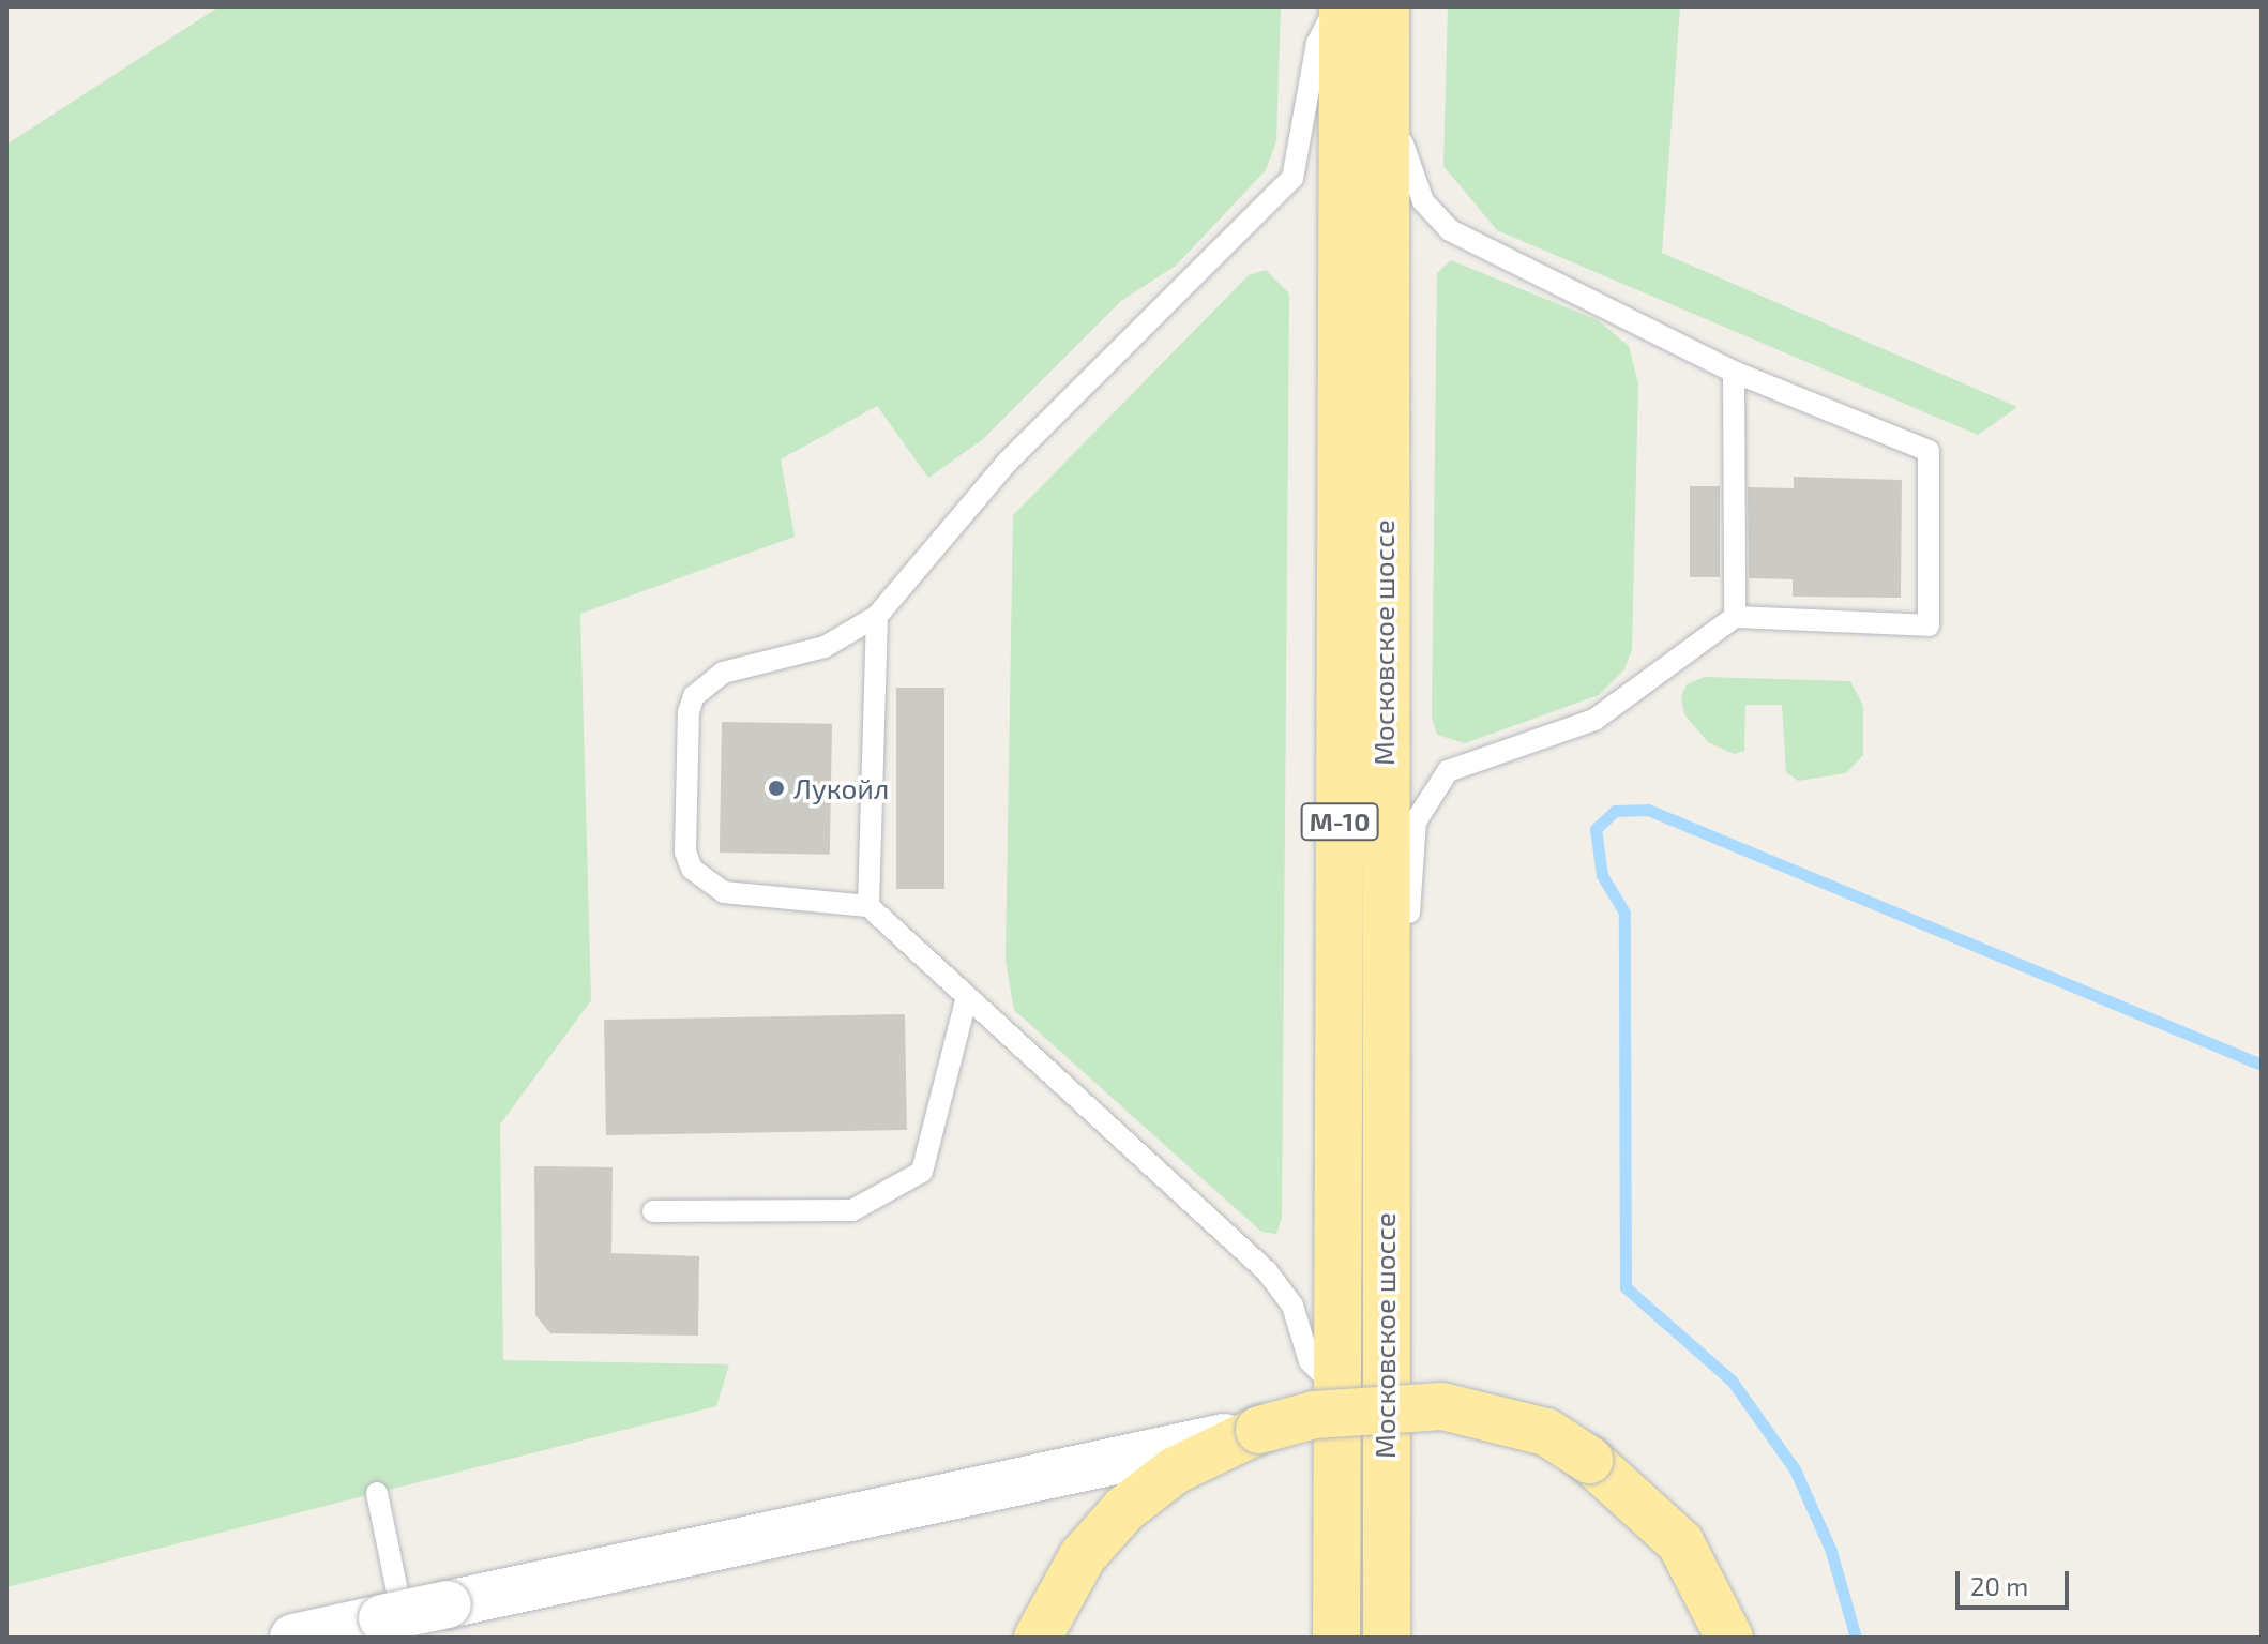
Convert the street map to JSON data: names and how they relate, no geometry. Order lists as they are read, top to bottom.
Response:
{
  "streets": {
    "highway": ["Московское шоссе", "М-10"]
  },
  "places": ["Лукойл"],
  "scale_bar": "20 m"
}
